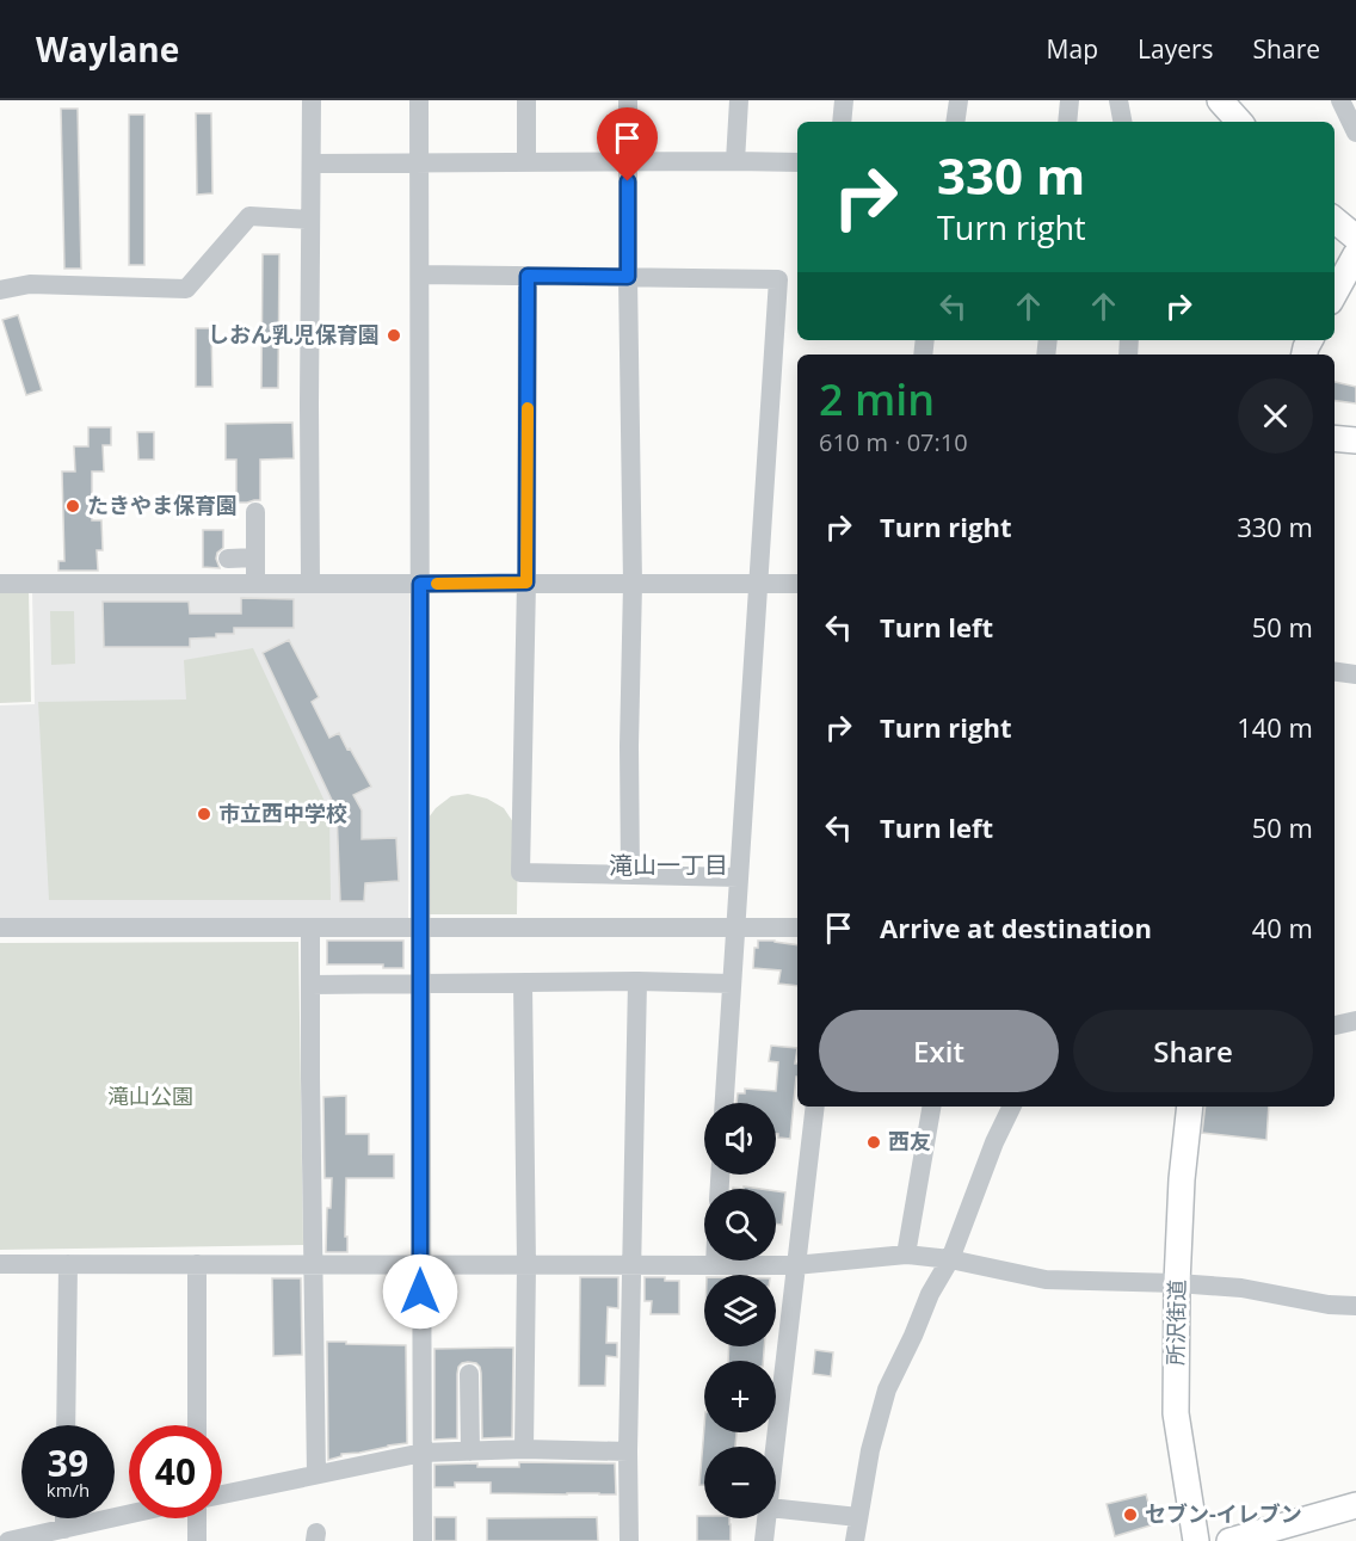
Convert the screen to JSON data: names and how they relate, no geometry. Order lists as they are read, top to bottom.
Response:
{
  "streets": {
    "main road": ["所沢街道"]
  },
  "districts": ["滝山一丁目"],
  "parks": ["滝山公園"],
  "places": [
    "しおん乳児保育園",
    "たきやま保育園",
    "市立西中学校",
    "西友",
    "セブン-イレブン"
  ],
  "page": {
    "header": "Waylane",
    "nav": ["Map", "Layers", "Share"],
    "turn": ["330 m", "Turn right"],
    "heading": ["2 min", "610 m · 07:10"],
    "list": [
      {
        "name": "Turn right",
        "value": "330 m"
      },
      {
        "name": "Turn left",
        "value": "50 m"
      },
      {
        "name": "Turn right",
        "value": "140 m"
      },
      {
        "name": "Turn left",
        "value": "50 m"
      },
      {
        "name": "Arrive at destination",
        "value": "40 m"
      }
    ],
    "buttons": ["Exit", "Share"],
    "map_buttons": ["+", "−"],
    "speed": "39 km/h",
    "limit": "40"
  }
}
